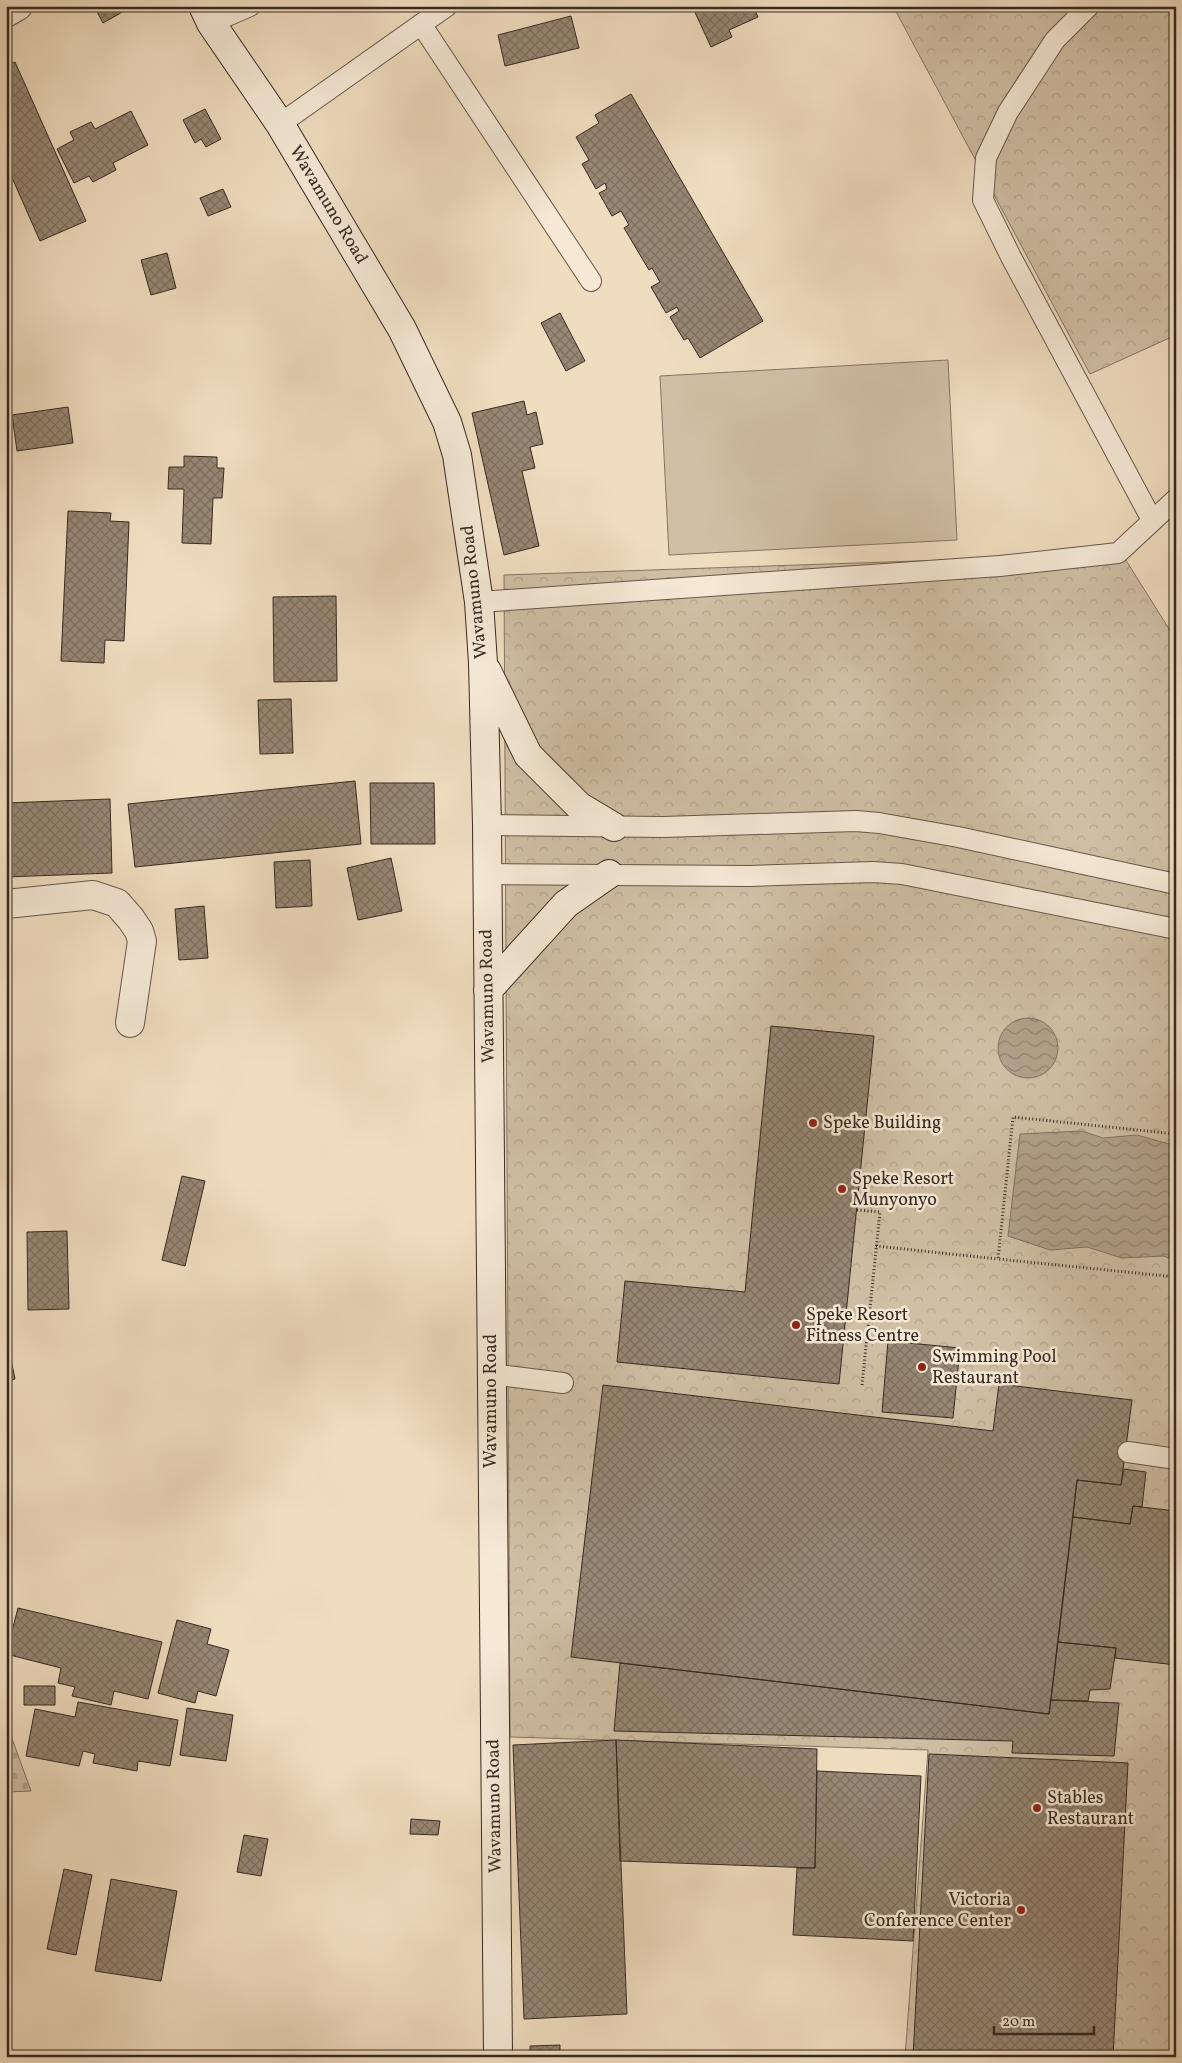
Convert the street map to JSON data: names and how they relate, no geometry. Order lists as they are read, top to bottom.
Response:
{
  "streets": {
    "main road": ["Wavamuno Road"]
  },
  "places": [
    "Speke Building",
    "Speke Resort Munyonyo",
    "Speke Resort Fitness Centre",
    "Swimming Pool Restaurant",
    "Stables Restaurant",
    "Victoria Conference Center"
  ],
  "scale_bar": "20 m"
}
